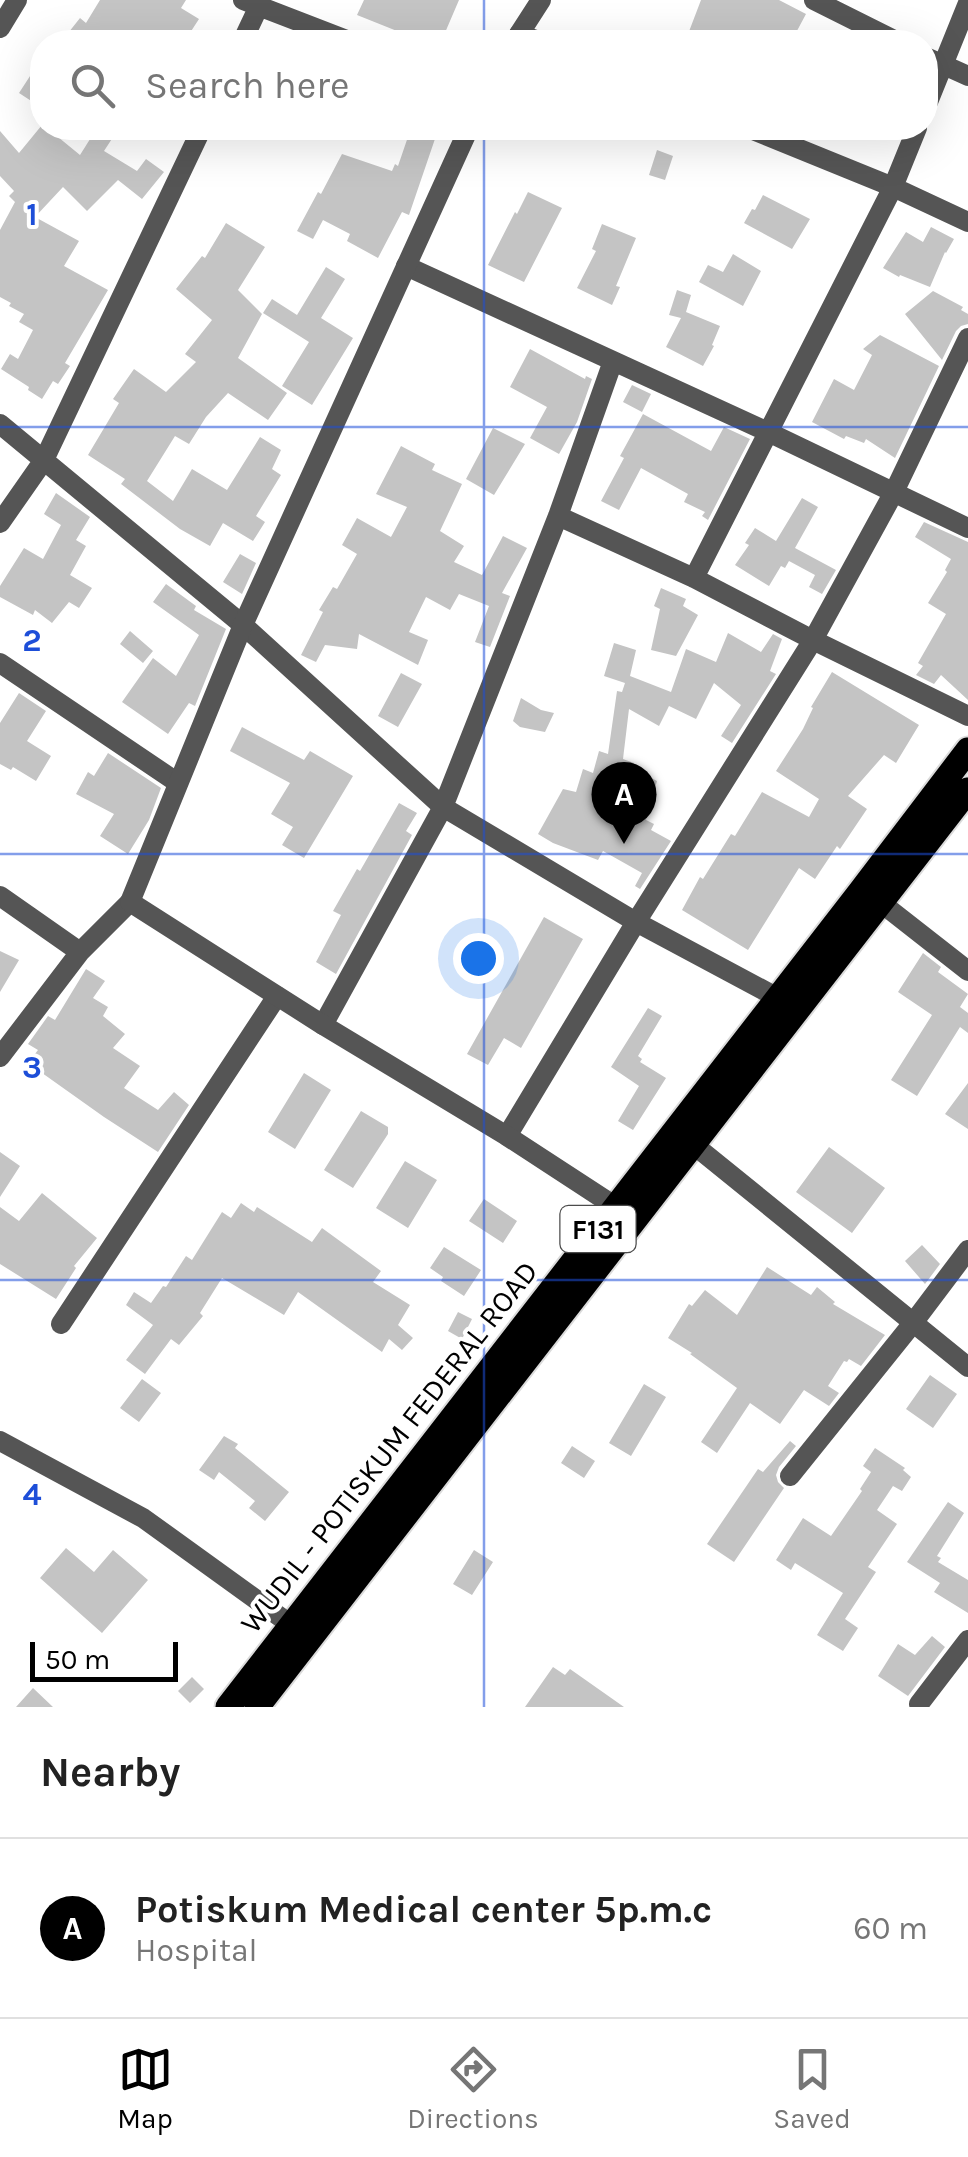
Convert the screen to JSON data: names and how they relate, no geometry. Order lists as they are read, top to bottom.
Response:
{
  "streets": {
    "main road": ["F131", "WUDIL - POTISKUM FEDERAL ROAD"]
  },
  "scale_bar": "50 m",
  "page": {
    "search": "Search here",
    "pins": "A",
    "scale": "50 m",
    "heading": "Nearby",
    "list": [
      {
        "mark": "A",
        "name": "Potiskum Medical center 5p.m.c",
        "note": "Hospital",
        "value": "60 m"
      }
    ],
    "nav": ["Map", "Directions", "Saved"]
  },
  "grid": {
    "rows": [
      "1",
      "2",
      "3",
      "4"
    ]
  }
}
